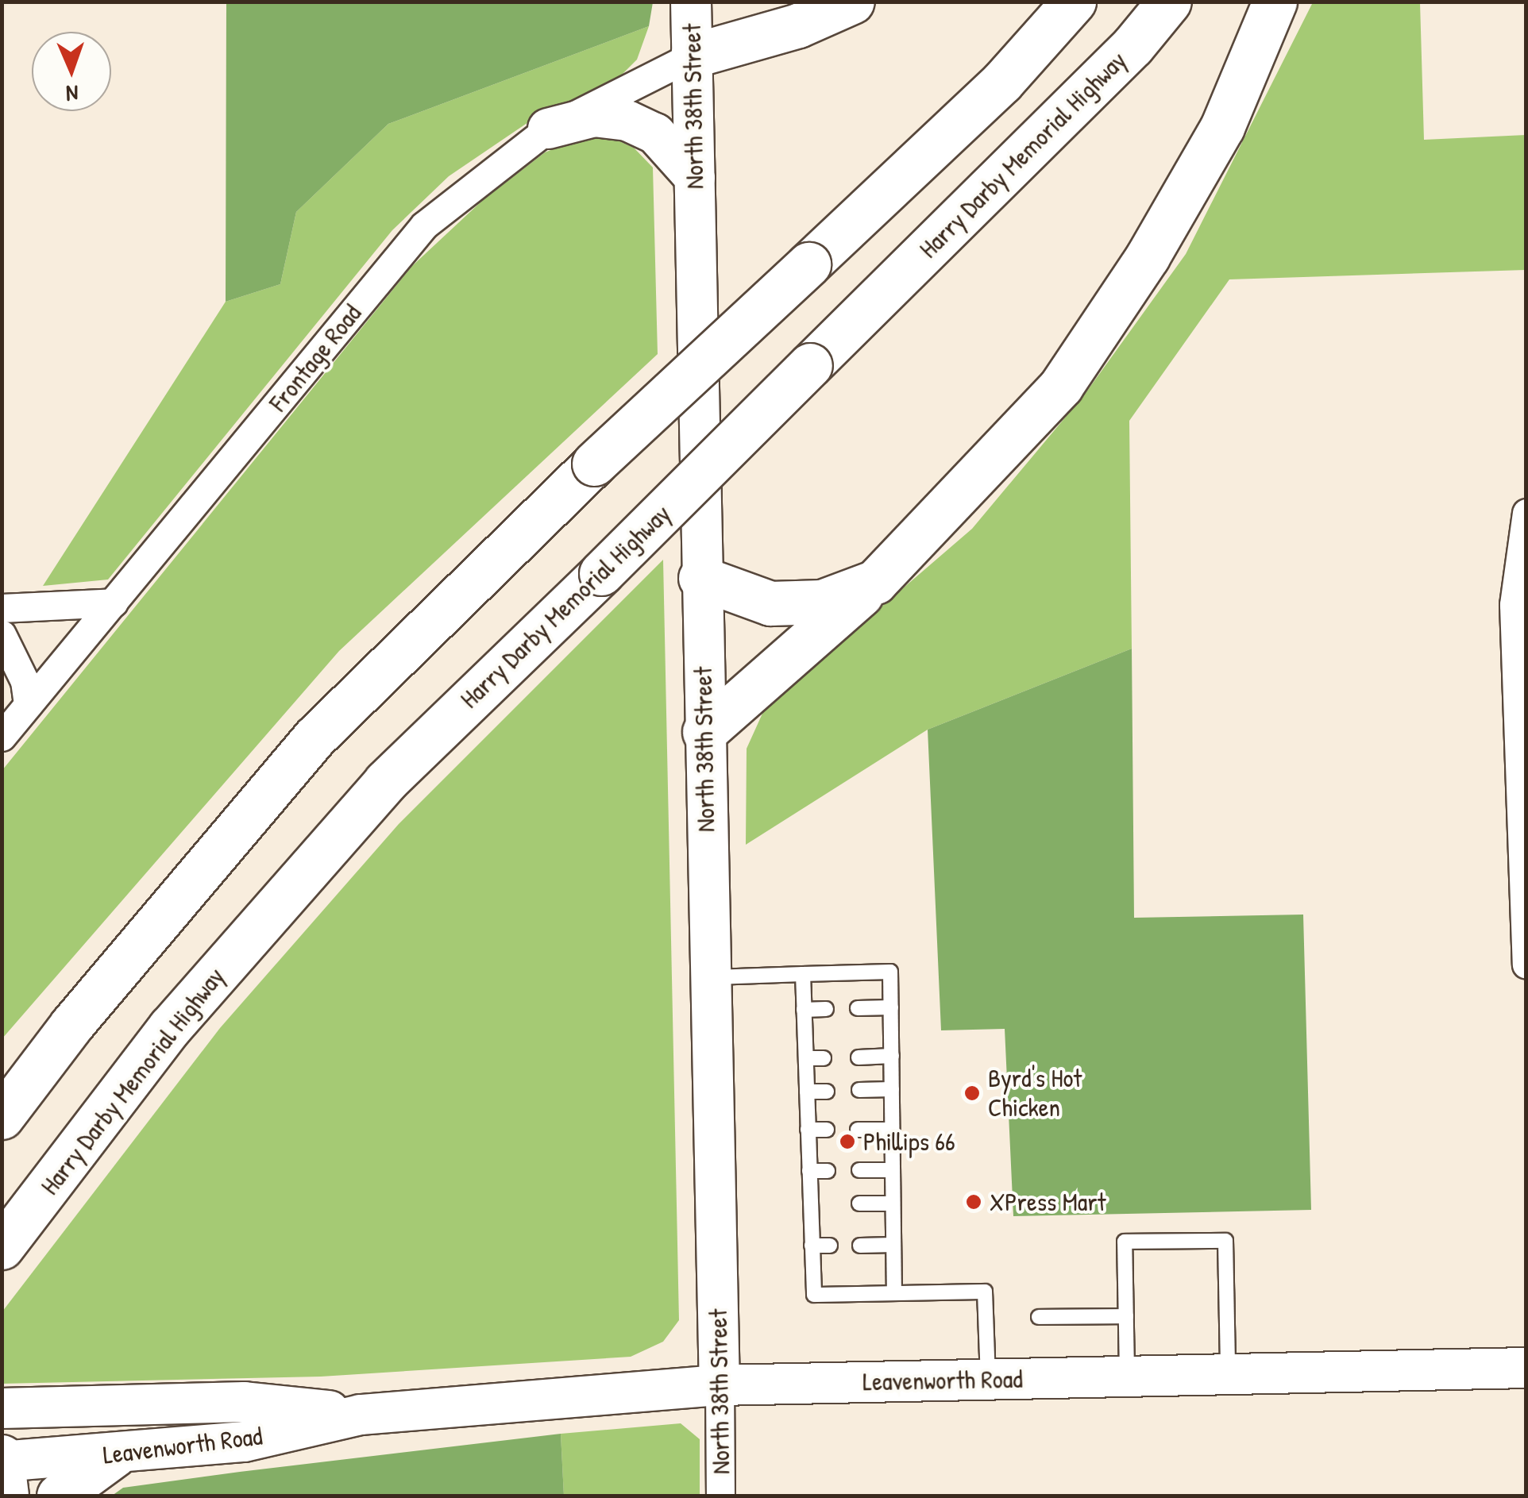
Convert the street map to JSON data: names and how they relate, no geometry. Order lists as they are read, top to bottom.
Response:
{
  "streets": {
    "highway": ["Harry Darby Memorial Highway"],
    "main road": ["North 38th Street", "Leavenworth Road"],
    "street": ["Frontage Road"]
  },
  "crossings": [
    ["North 38th Street", "Frontage Road"],
    ["North 38th Street", "Leavenworth Road"]
  ],
  "places": ["Byrd's Hot Chicken", "Phillips 66", "XPress Mart"],
  "north": "bottom"
}
